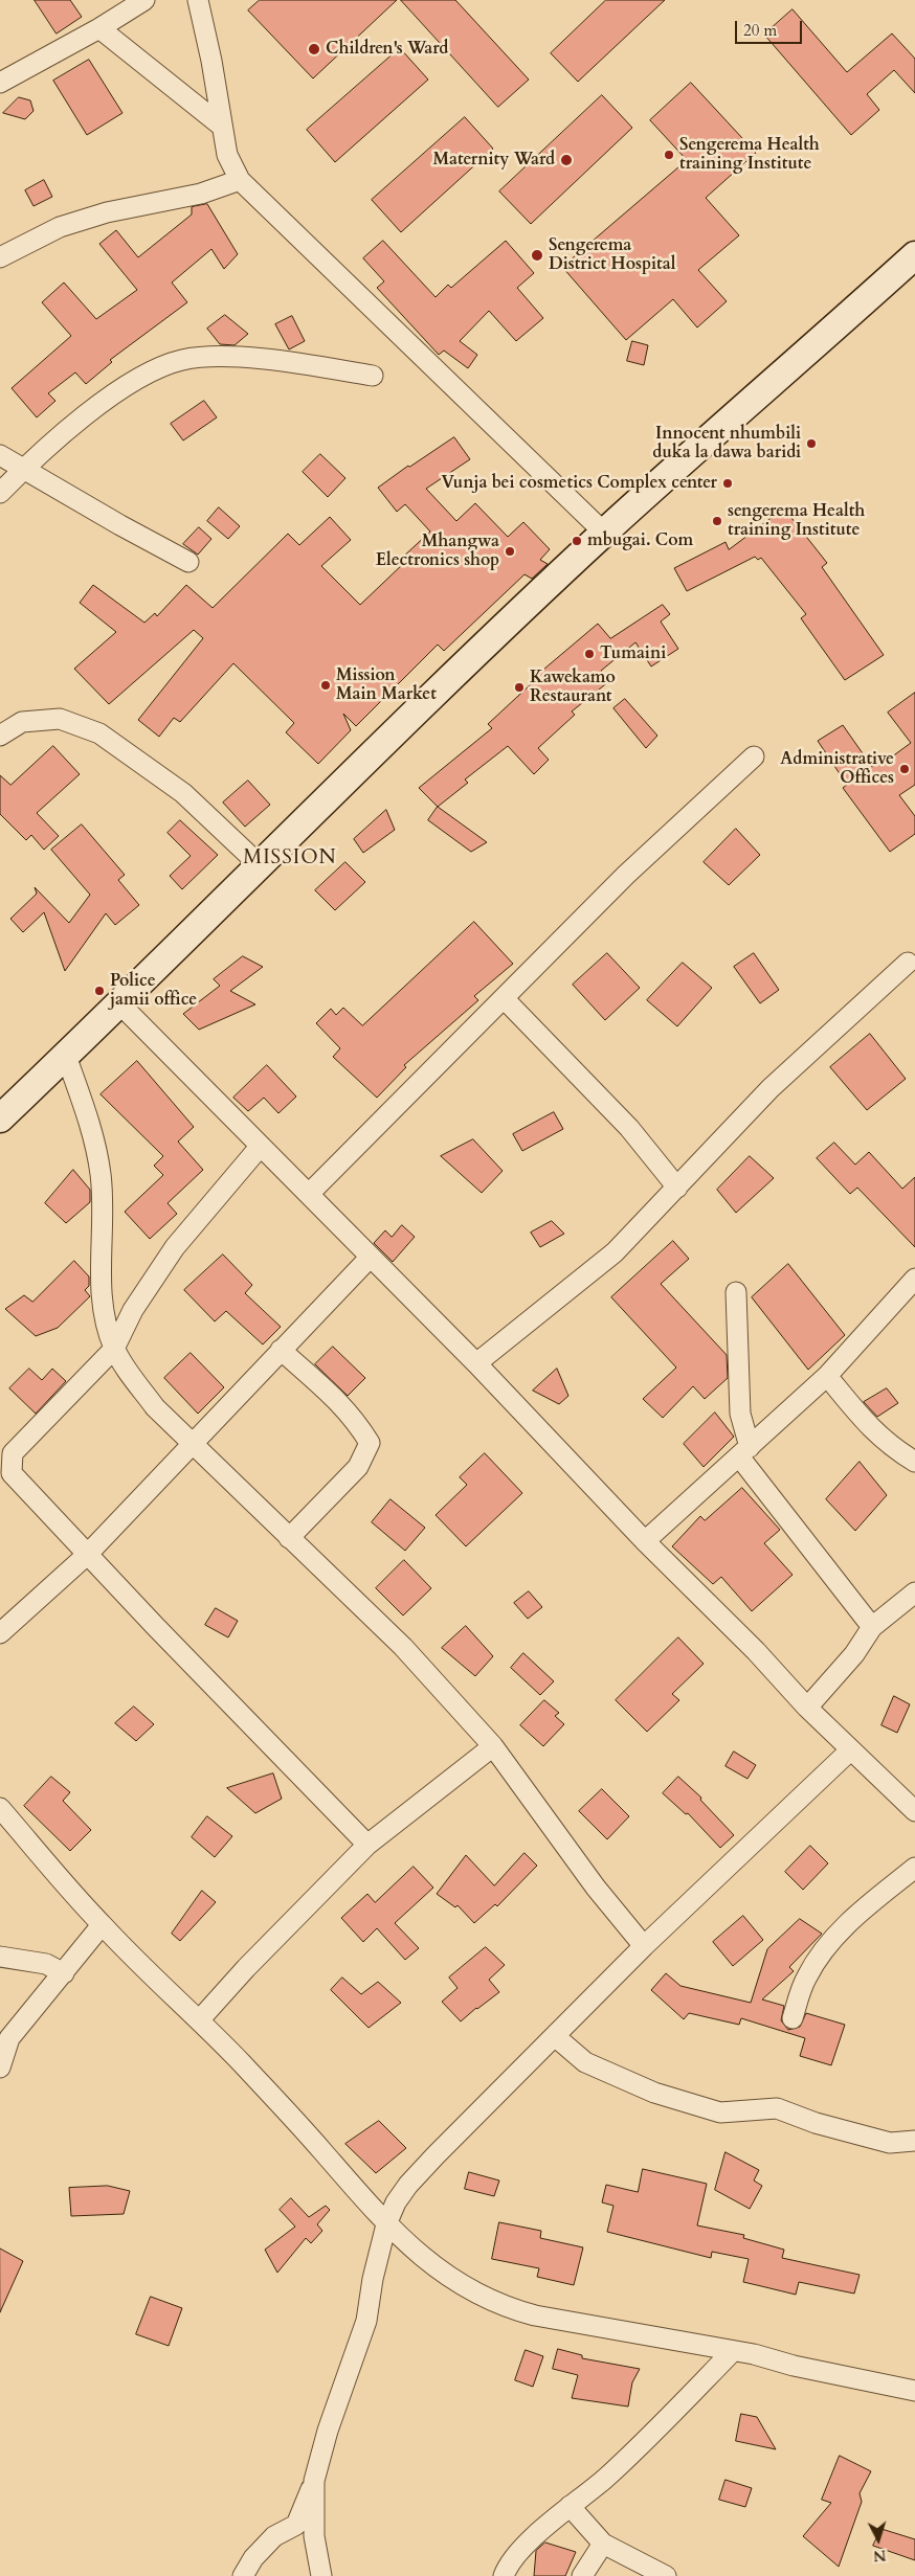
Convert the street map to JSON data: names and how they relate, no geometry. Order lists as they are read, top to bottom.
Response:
{
  "districts": ["MISSION"],
  "places": [
    "Children's Ward",
    "Sengerema Health training Institute",
    "Maternity Ward",
    "Sengerema District Hospital",
    "Innocent nhumbili duka la dawa baridi",
    "Vunja bei cosmetics Complex center",
    "sengerema Health training Institute",
    "mbugai. Com",
    "Mhangwa Electronics shop",
    "Tumaini",
    "Mission Main Market",
    "Kawekamo Restaurant",
    "Administrative Offices",
    "Police jamii office"
  ],
  "scale_bar": "20 m",
  "north": "bottom"
}
